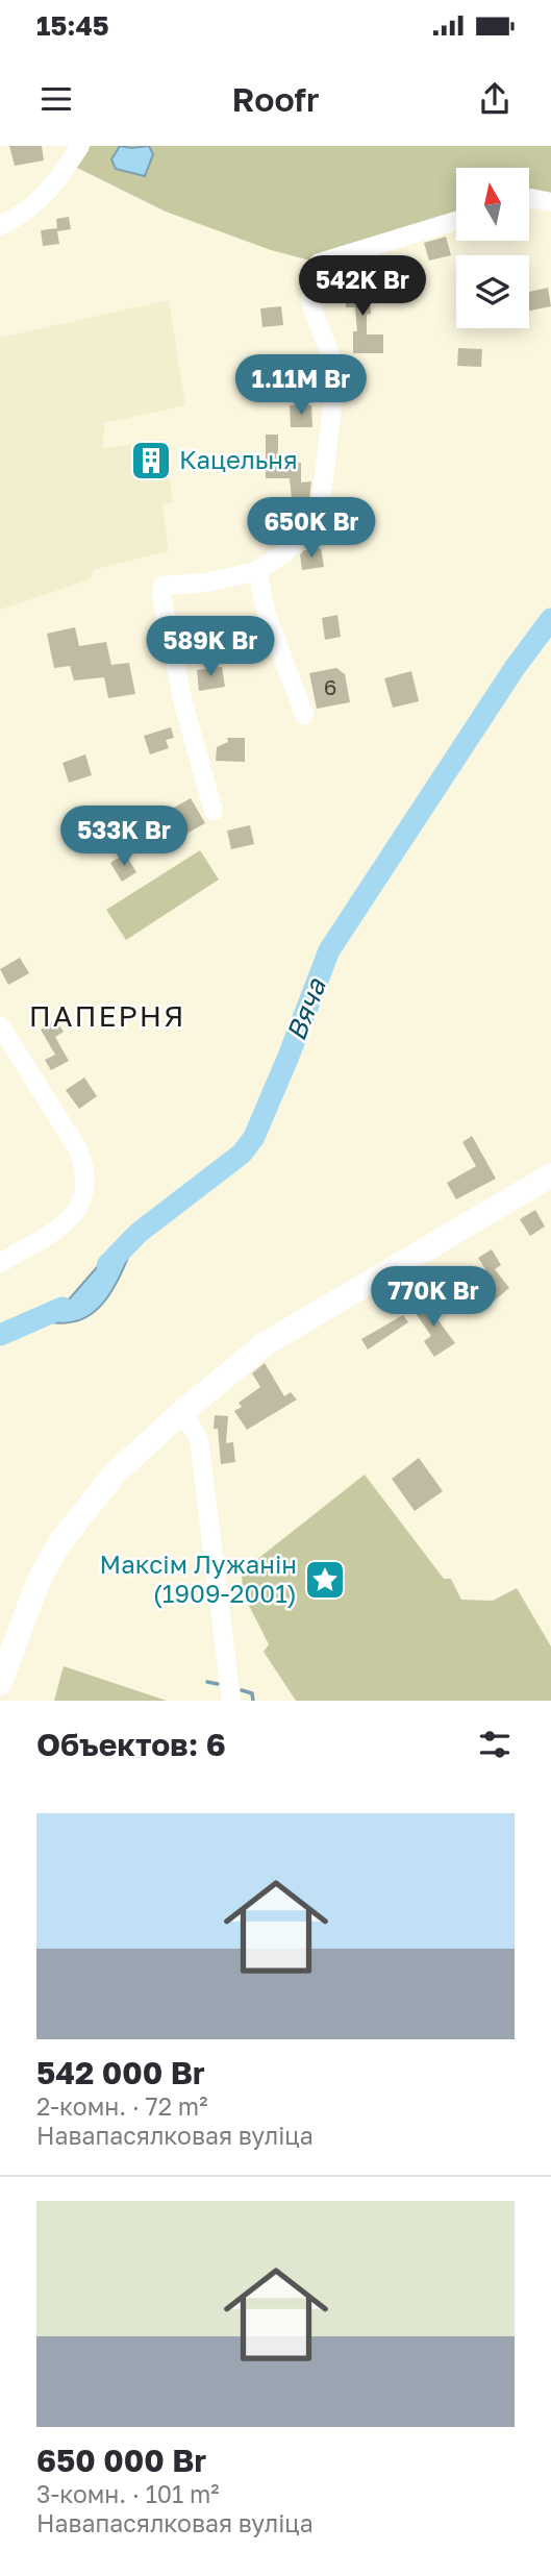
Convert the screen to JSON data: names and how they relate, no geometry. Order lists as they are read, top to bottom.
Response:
{
  "districts": ["ПАПЕРНЯ"],
  "water": ["Вяча"],
  "places": {
    "building": ["Кацельня"],
    "place": ["Максiм Лужанiн (1909-2001)"]
  },
  "house_numbers": ["6"],
  "north": "top",
  "page": {
    "status": "15:45",
    "header": "Roofr",
    "price": [
      "542K Br",
      "1.11M Br",
      "650K Br",
      "589K Br",
      "533K Br",
      "770K Br"
    ],
    "heading": "Объектов: 6",
    "list": [
      {
        "name": "542 000 Br",
        "note": "2-комн. · 72 m² · Навапасялковая вуліца"
      },
      {
        "name": "650 000 Br",
        "note": "3-комн. · 101 m² · Навапасялковая вуліца"
      }
    ]
  }
}
